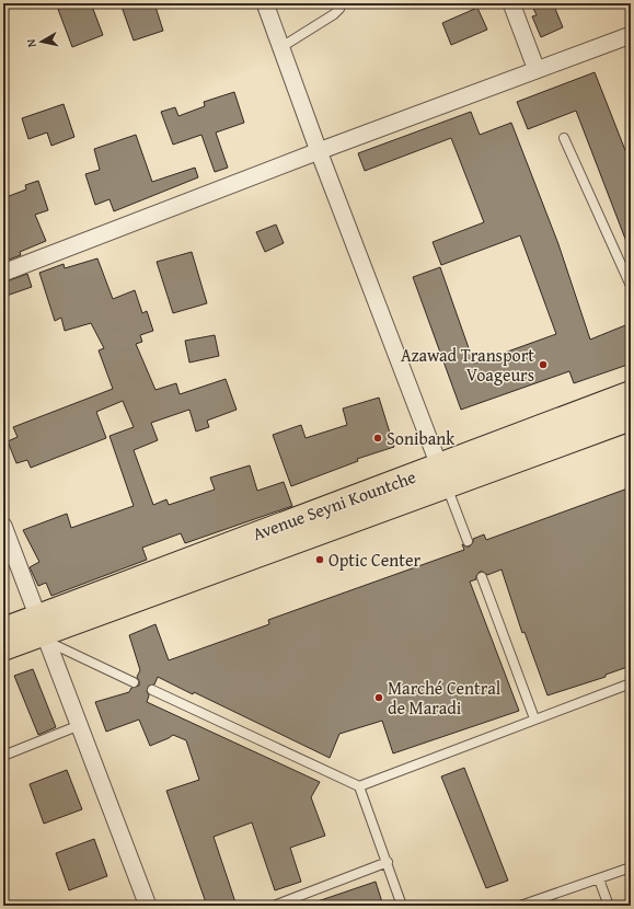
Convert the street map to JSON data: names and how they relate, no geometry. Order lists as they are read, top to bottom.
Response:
{
  "streets": {
    "highway": ["Avenue Seyni Kountche"]
  },
  "places": [
    "Azawad Transport Voageurs",
    "Sonibank",
    "Optic Center",
    "Marché Central de Maradi"
  ],
  "north": "left"
}
